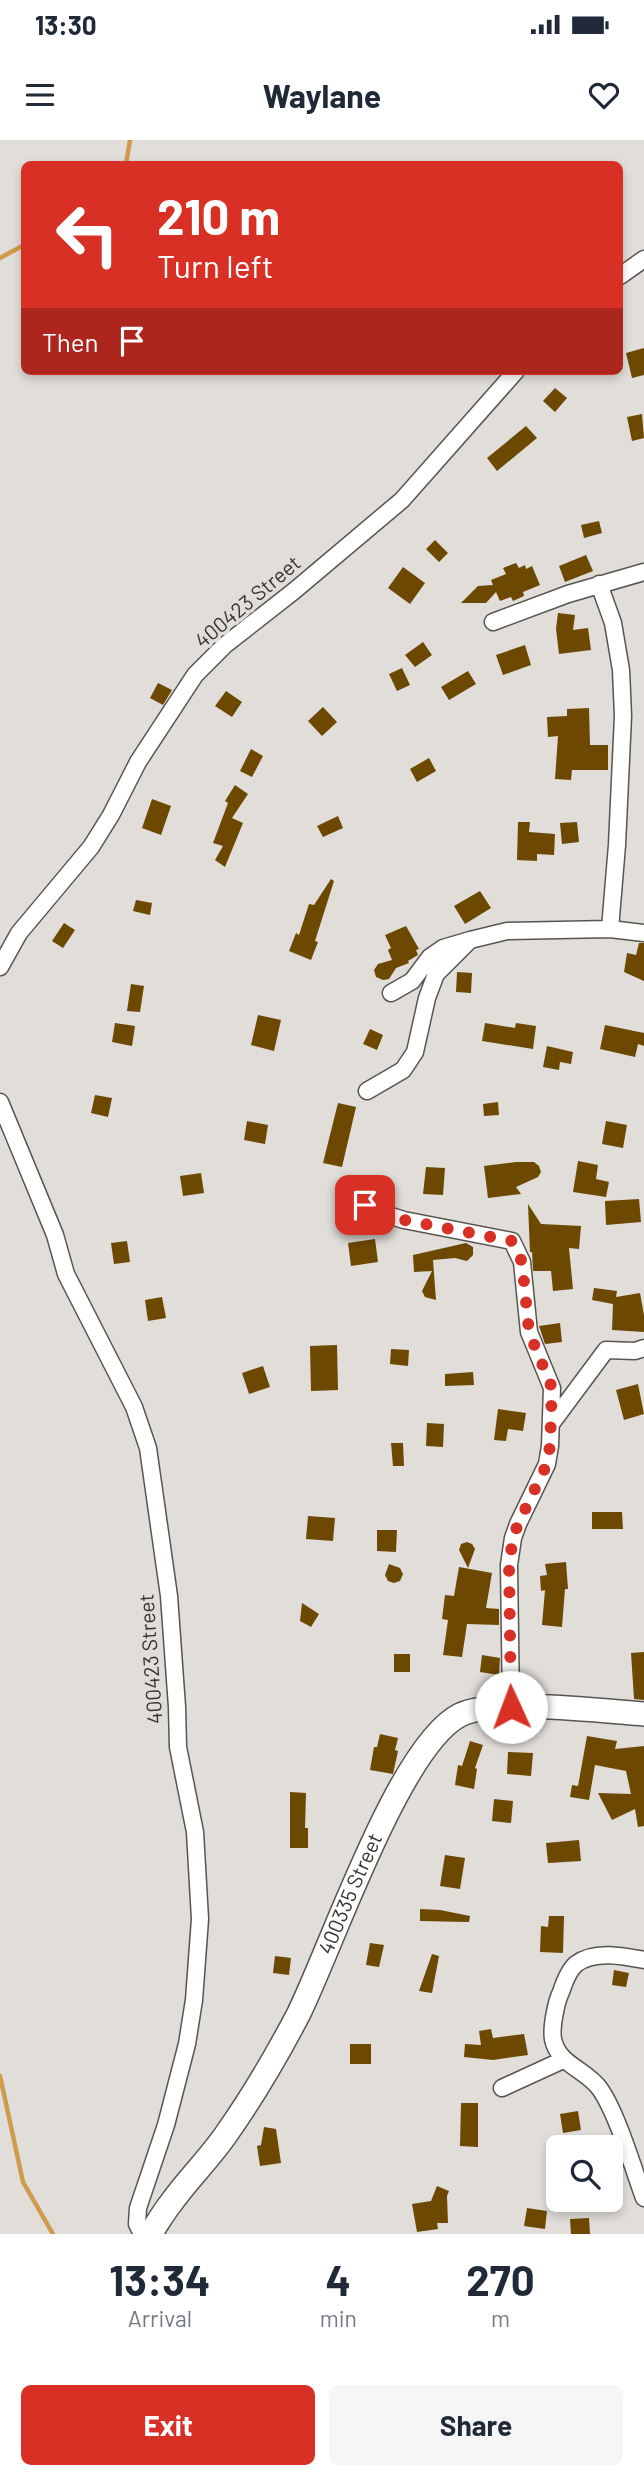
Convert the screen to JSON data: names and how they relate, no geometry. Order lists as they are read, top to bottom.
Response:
{
  "streets": {
    "street": ["400423 Street", "400335 Street"]
  },
  "page": {
    "status": "13:30",
    "header": "Waylane",
    "turn": ["210 m", "Turn left"],
    "then": "Then",
    "eta": [
      "13:34",
      "Arrival",
      "4",
      "min",
      "270",
      "m"
    ],
    "buttons": ["Exit", "Share"]
  }
}
